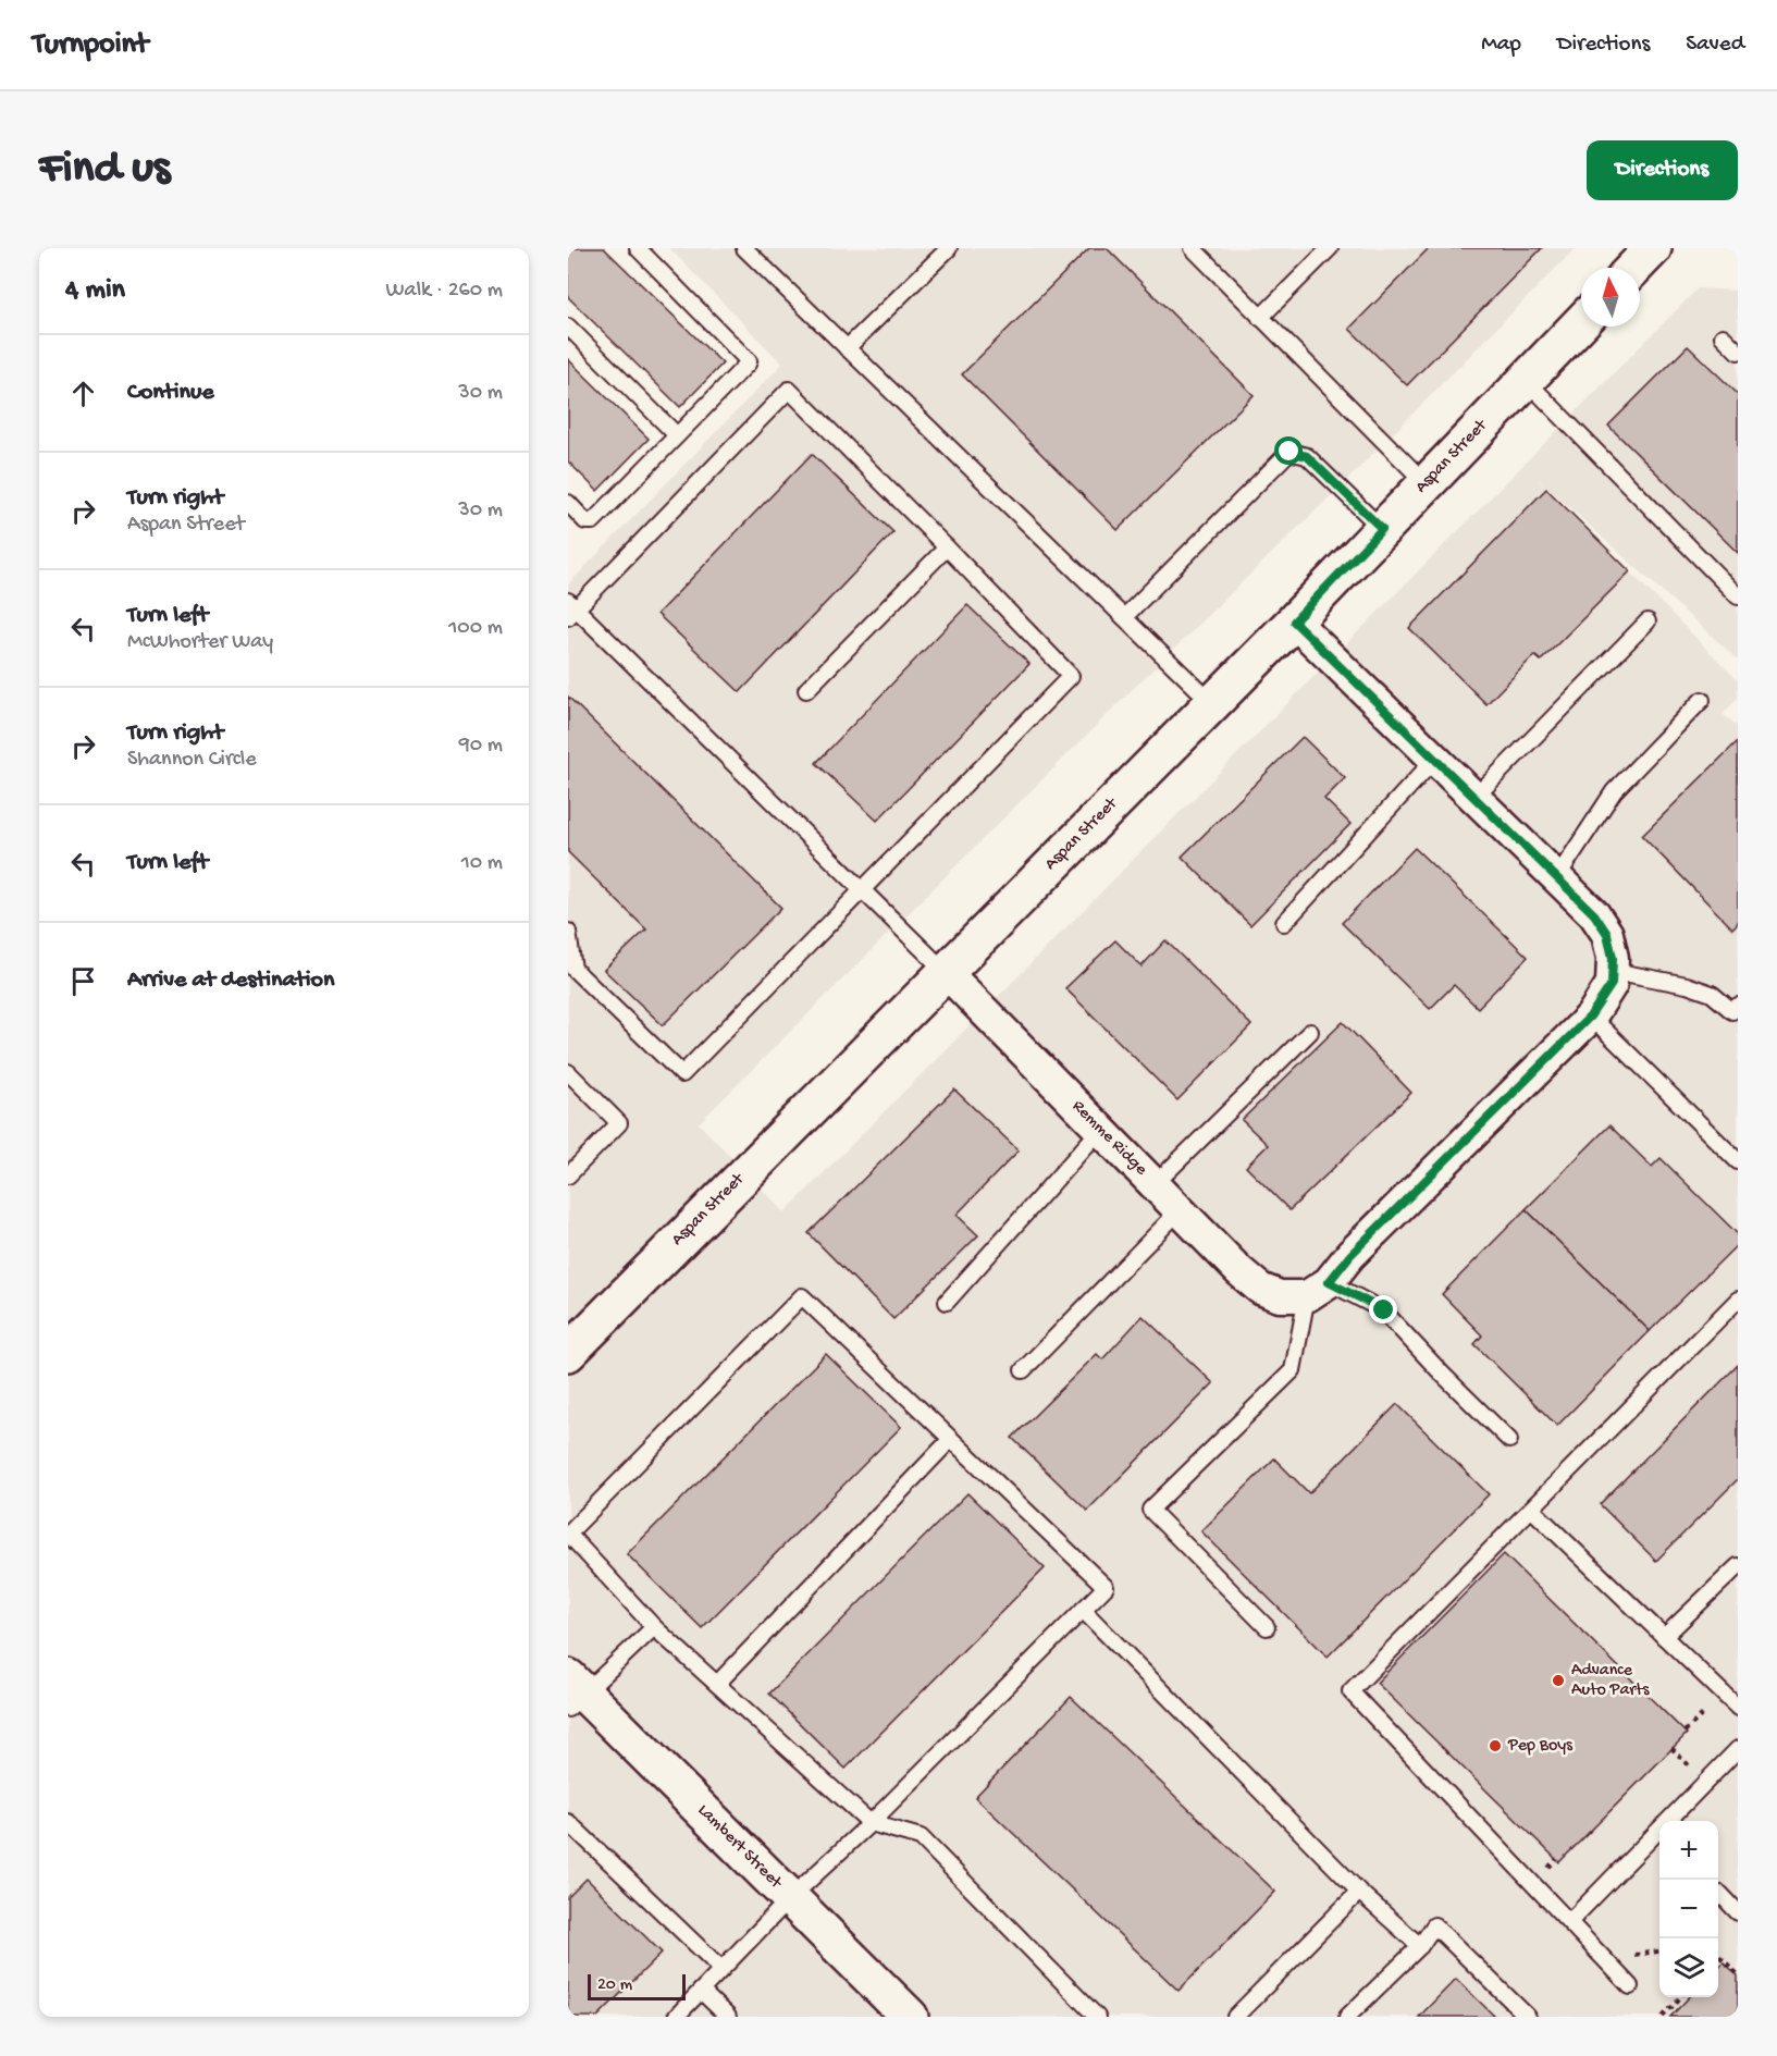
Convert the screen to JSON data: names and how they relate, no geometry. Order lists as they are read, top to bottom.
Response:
{
  "streets": {
    "street": ["Aspan Street", "Remme Ridge", "Lambert Street"]
  },
  "crossings": [
    ["Aspan Street", "Remme Ridge"]
  ],
  "places": ["Advance Auto Parts", "Pep Boys"],
  "scale_bar": "20 m",
  "north": "top",
  "page": {
    "header": "Turnpoint",
    "nav": ["Map", "Directions", "Saved"],
    "buttons": "Directions",
    "title": "Find us",
    "heading": ["4 min", "Walk · 260 m"],
    "list": [
      ["Continue", "30 m"],
      ["Turn right", "Aspan Street", "30 m"],
      ["Turn left", "McWhorter Way", "100 m"],
      ["Turn right", "Shannon Circle", "90 m"],
      ["Turn left", "10 m"],
      "Arrive at destination"
    ],
    "map_buttons": ["+", "−"],
    "scale": "20 m"
  }
}
